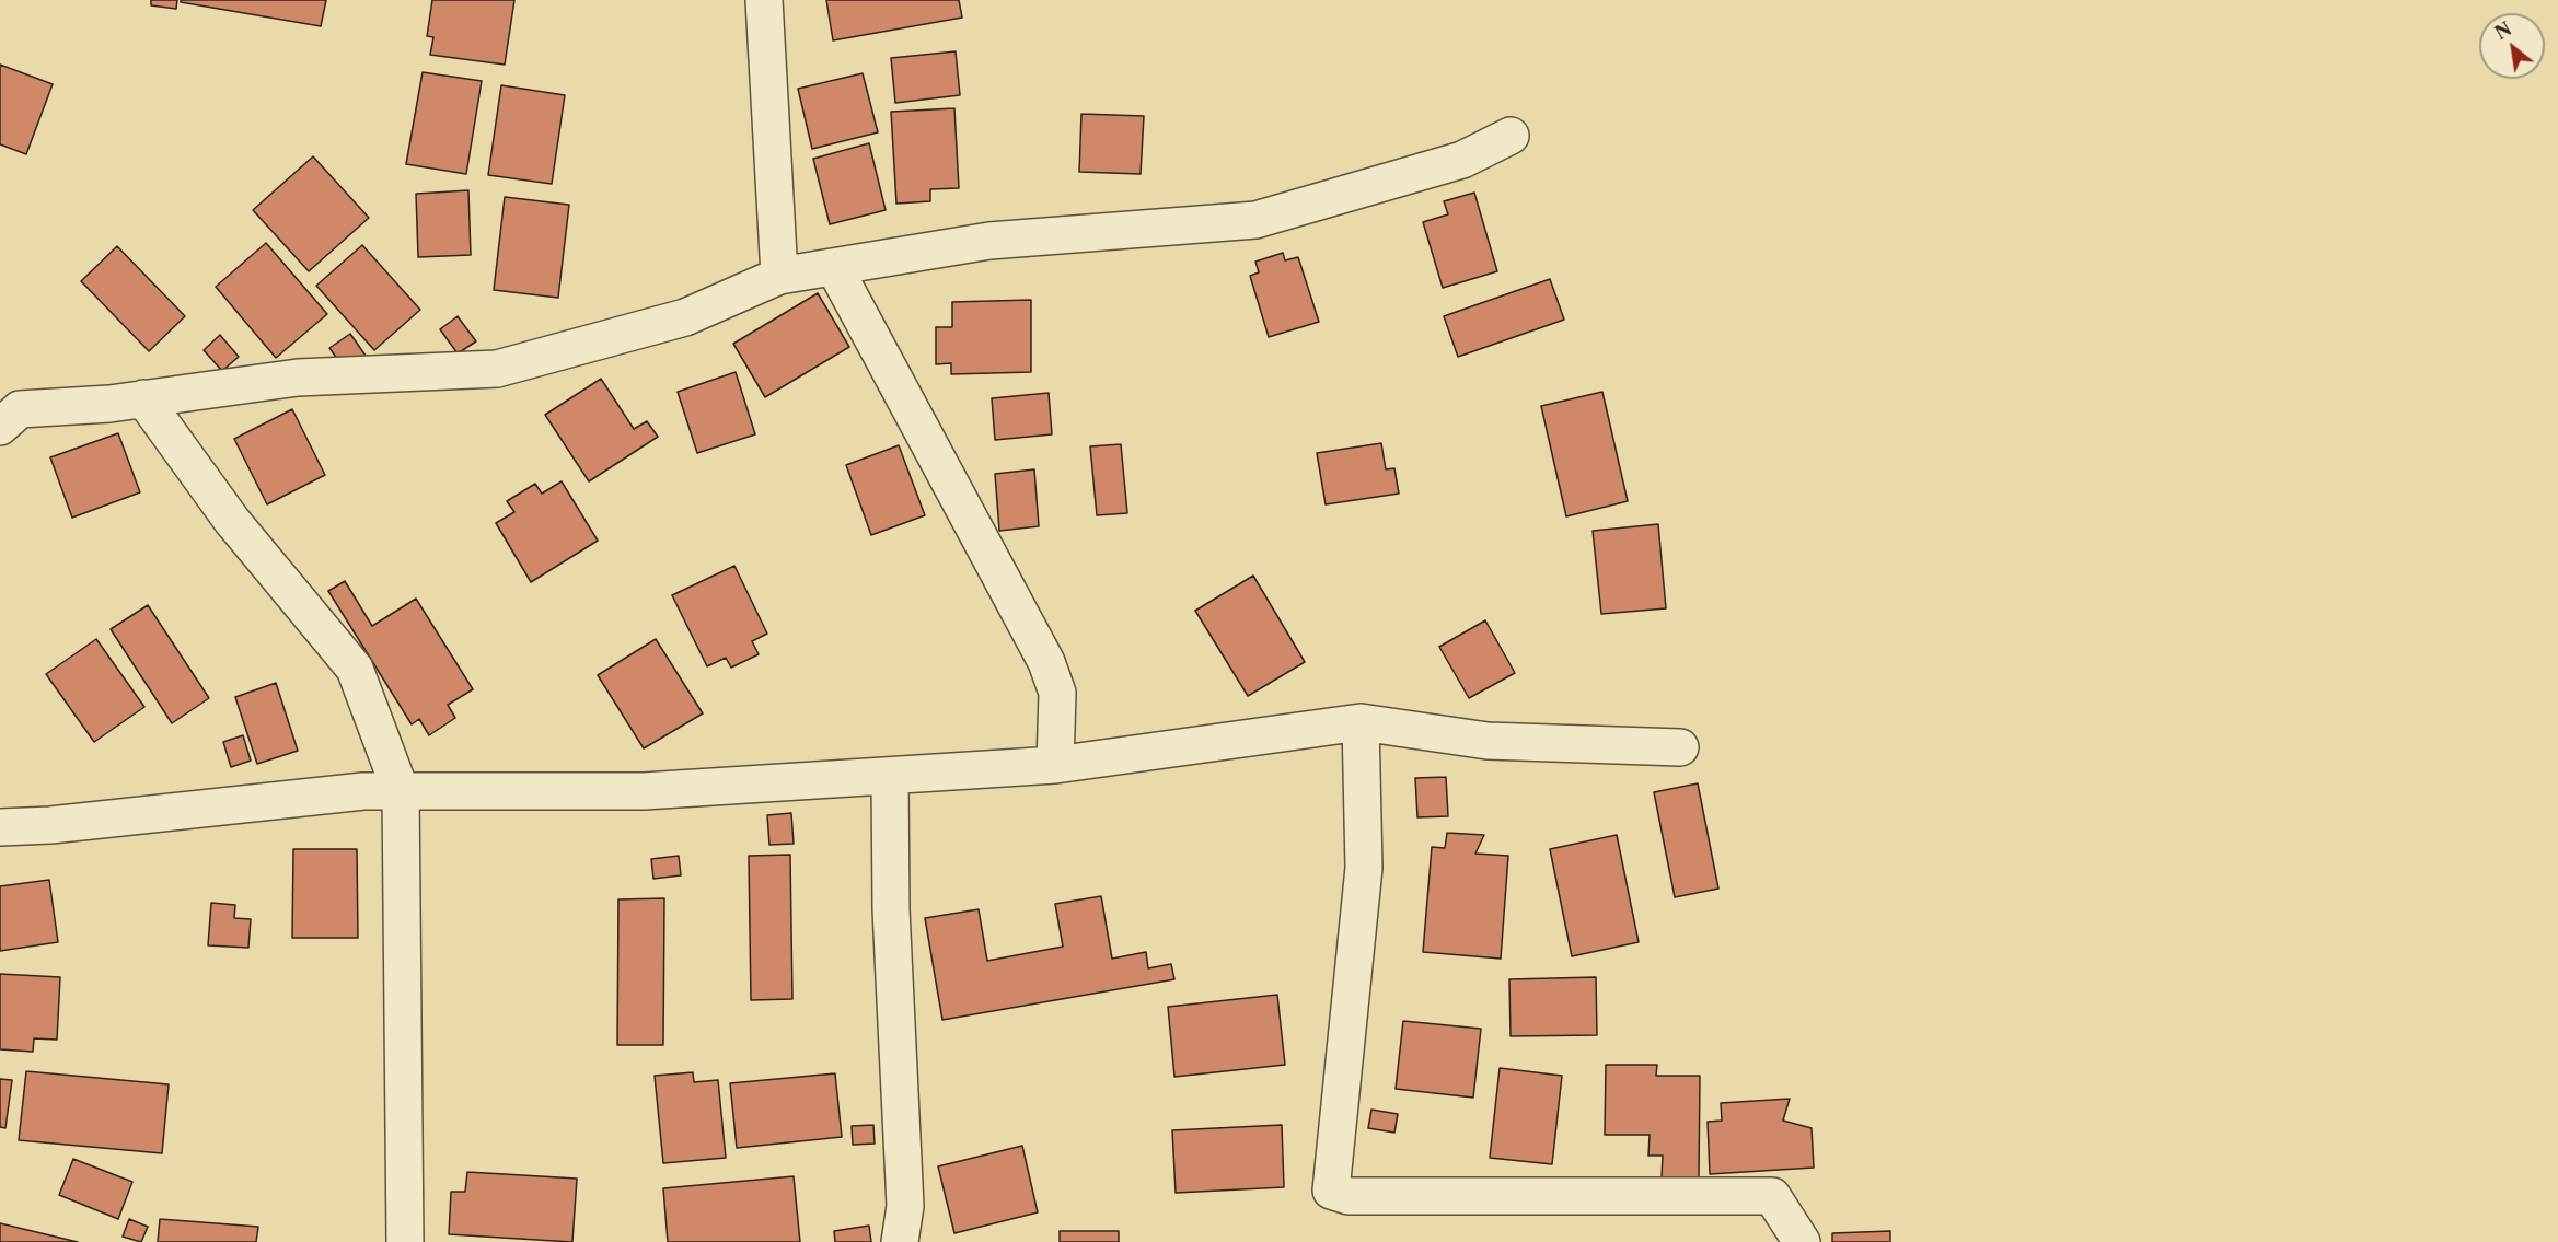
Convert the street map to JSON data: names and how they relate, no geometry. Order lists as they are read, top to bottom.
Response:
{
  "north": "top left"
}
